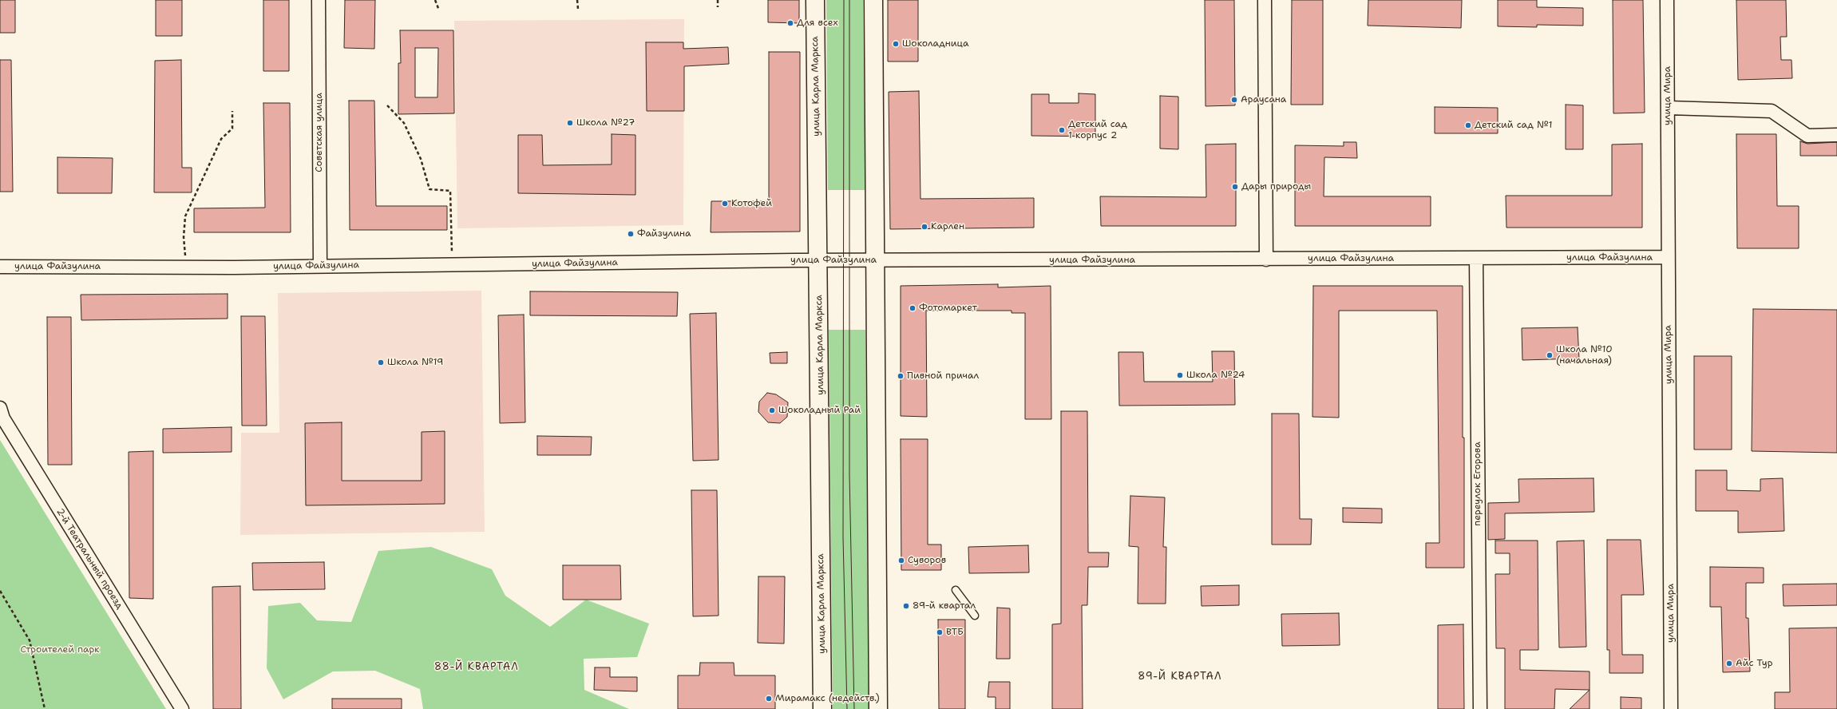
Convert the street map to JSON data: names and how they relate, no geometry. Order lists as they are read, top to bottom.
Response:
{
  "streets": {
    "main road": ["улица Карла Маркса"],
    "street": [
      "улица Мира",
      "Советская улица",
      "улица Файзулина",
      "переулок Егорова",
      "2-й Театральный проезд"
    ]
  },
  "crossings": [
    ["улица Карла Маркса", "улица Файзулина"],
    ["улица Мира", "улица Файзулина"],
    ["Советская улица", "улица Файзулина"],
    ["улица Файзулина", "переулок Егорова"]
  ],
  "districts": ["88-Й КВАРТАЛ", "89-Й КВАРТАЛ"],
  "parks": ["Строителей парк"],
  "places": [
    "Для всех",
    "Шоколадница",
    "Араусана",
    "Школа №27",
    "Детский сад №1",
    "Детский сад 1 корпус 2",
    "Дары природы",
    "Котофей",
    "Карлен",
    "Файзулина",
    "Фотомаркет",
    "Школа №10 (начальная)",
    "Школа №19",
    "Школа №24",
    "Пивной причал",
    "Шоколадный Рай",
    "Суворов",
    "89-й квартал",
    "ВТБ",
    "Айс Тур",
    "Мирамакс (недейств.)"
  ]
}
